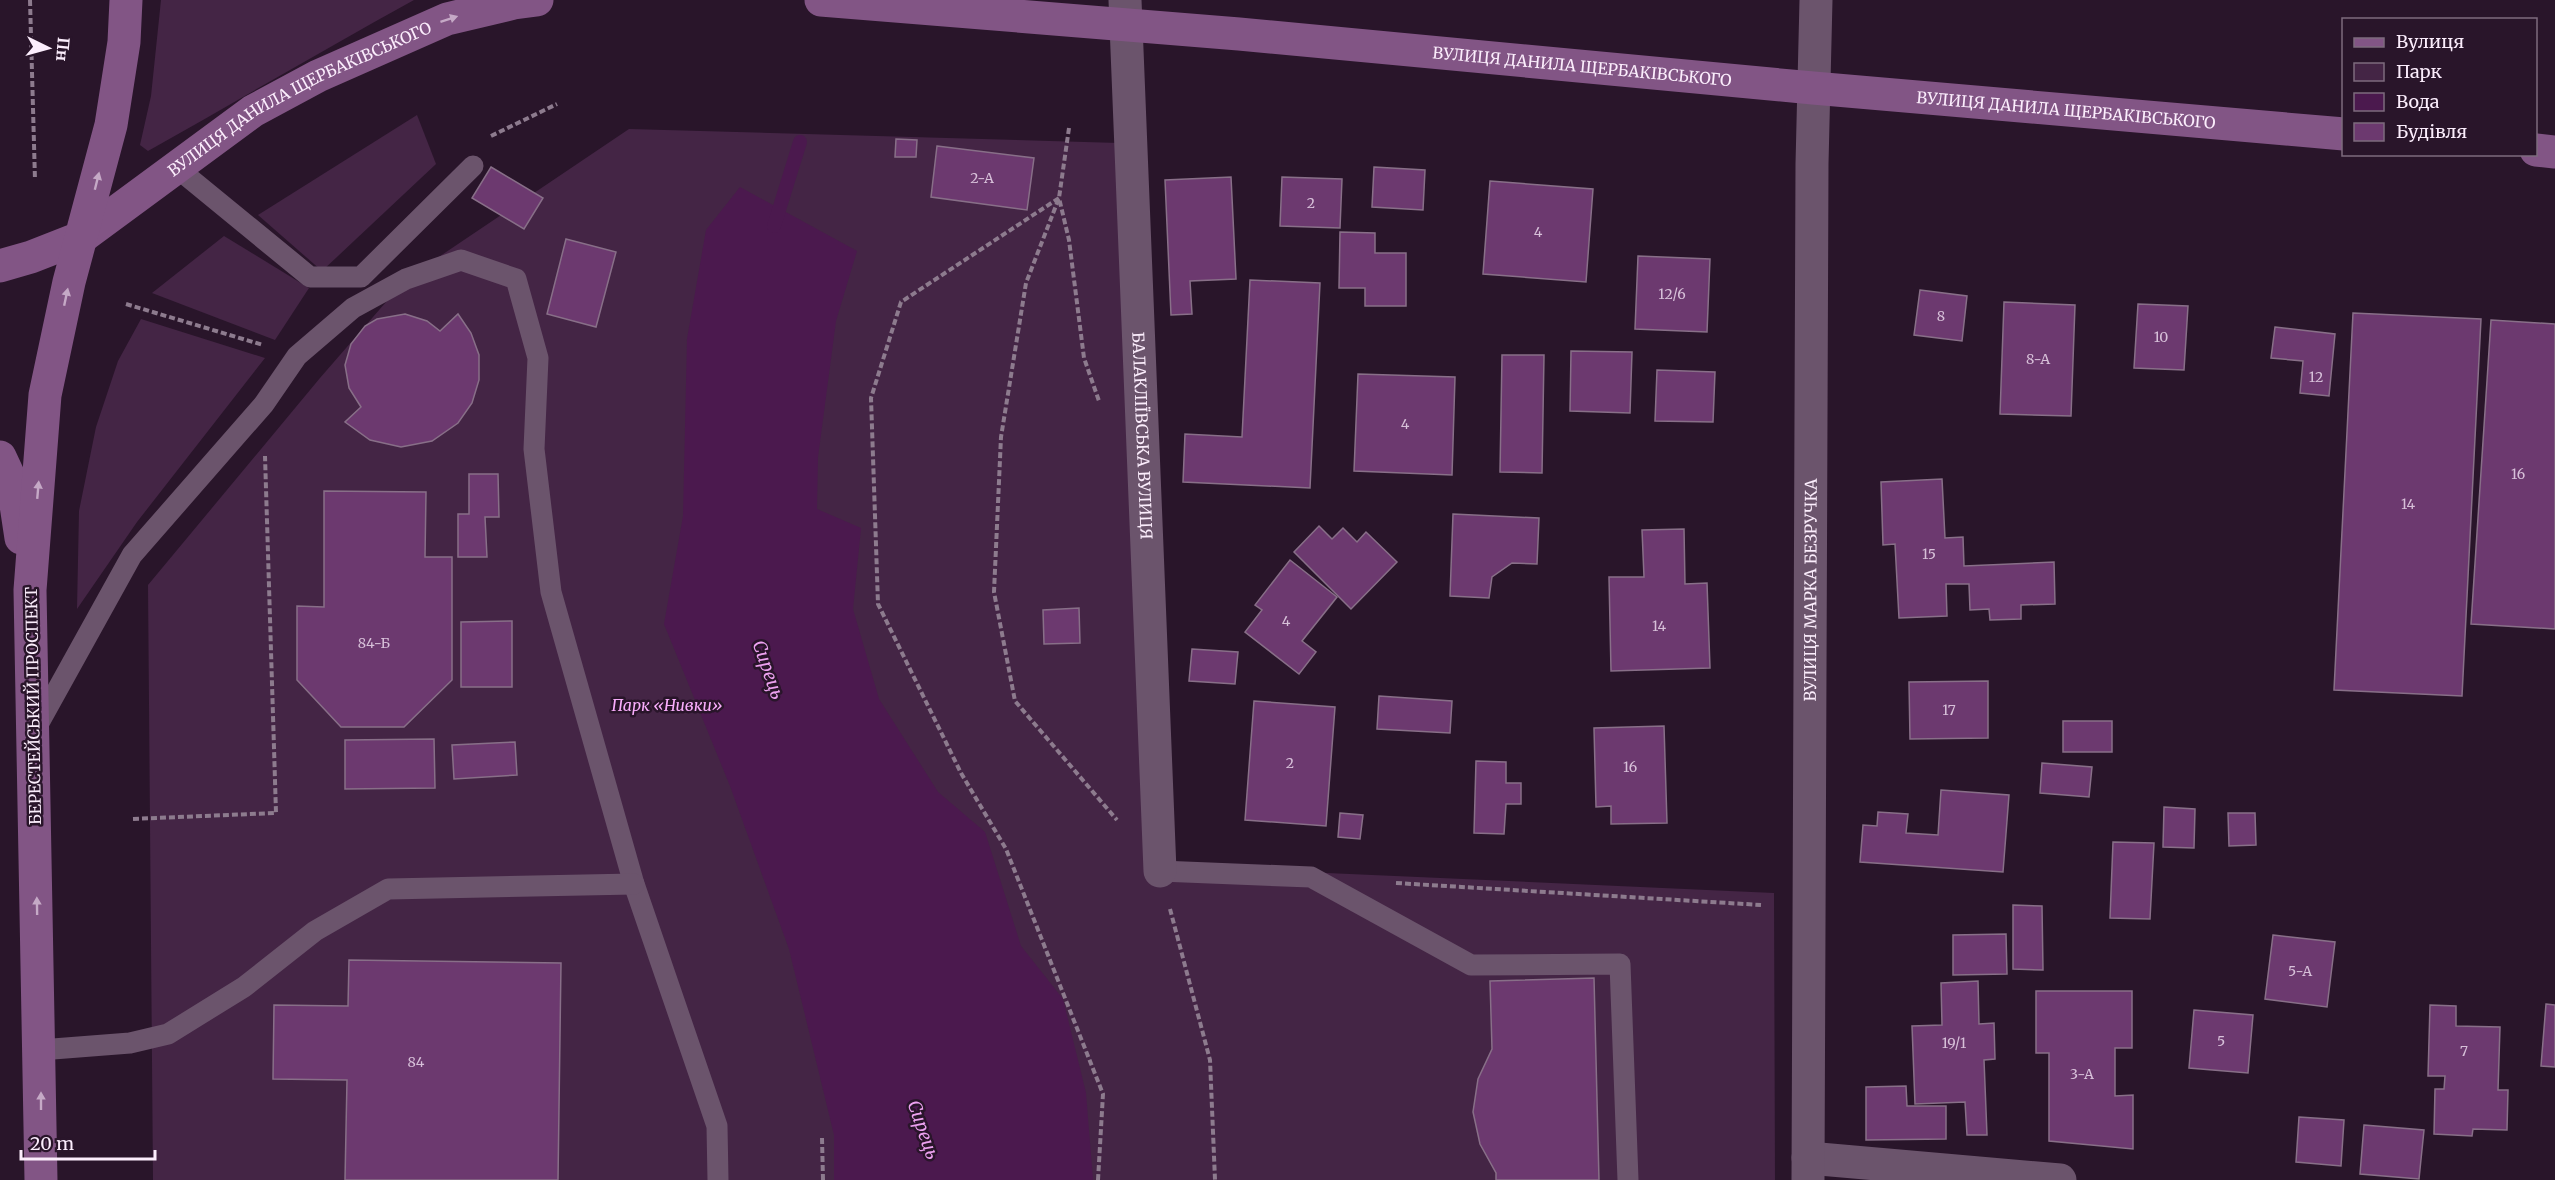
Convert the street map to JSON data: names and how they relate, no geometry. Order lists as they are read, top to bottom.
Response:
{
  "streets": {
    "main road": ["ВУЛИЦЯ ДАНИЛА ЩЕРБАКІВСЬКОГО", "БЕРЕСТЕЙСЬКИЙ ПРОСПЕКТ"],
    "street": ["БАЛАКЛІЇВСЬКА ВУЛИЦЯ", "ВУЛИЦЯ МАРКА БЕЗРУЧКА"]
  },
  "crossings": [
    ["ВУЛИЦЯ ДАНИЛА ЩЕРБАКІВСЬКОГО", "БАЛАКЛІЇВСЬКА ВУЛИЦЯ"],
    ["ВУЛИЦЯ ДАНИЛА ЩЕРБАКІВСЬКОГО", "ВУЛИЦЯ МАРКА БЕЗРУЧКА"],
    ["ВУЛИЦЯ ДАНИЛА ЩЕРБАКІВСЬКОГО", "БЕРЕСТЕЙСЬКИЙ ПРОСПЕКТ"]
  ],
  "one_way": ["БЕРЕСТЕЙСЬКИЙ ПРОСПЕКТ"],
  "water": ["Сирець"],
  "parks": ["Парк «Нивки»"],
  "house_numbers": [
    "2-А",
    "2",
    "4",
    "12/6",
    "8",
    "10",
    "8-А",
    "12",
    "4",
    "16",
    "14",
    "15",
    "4",
    "14",
    "84-Б",
    "17",
    "2",
    "16",
    "5-А",
    "5",
    "19/1",
    "7",
    "84",
    "3-А"
  ],
  "legend": [
    "Вулиця",
    "Парк",
    "Вода",
    "Будівля"
  ],
  "scale_bar": "20 m",
  "north": "right"
}
